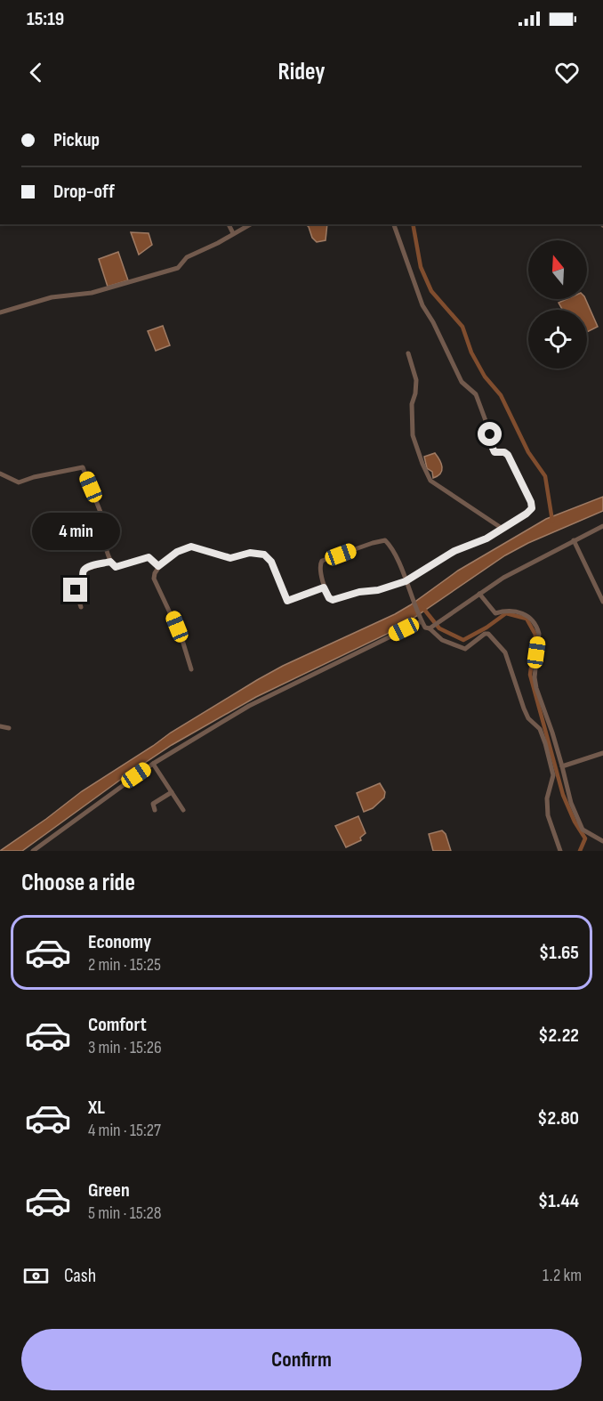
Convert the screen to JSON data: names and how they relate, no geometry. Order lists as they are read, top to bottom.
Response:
{
  "north": "top",
  "page": {
    "status": "15:19",
    "header": "Ridey",
    "banner": ["Pickup", "Drop-off"],
    "bubble": "4 min",
    "heading": "Choose a ride",
    "list": [
      {
        "name": "Economy",
        "note": "2 min · 15:25",
        "value": "$1.65"
      },
      {
        "name": "Comfort",
        "note": "3 min · 15:26",
        "value": "$2.22"
      },
      {
        "name": "XL",
        "note": "4 min · 15:27",
        "value": "$2.80"
      },
      {
        "name": "Green",
        "note": "5 min · 15:28",
        "value": "$1.44"
      }
    ],
    "pay": ["Cash", "1.2 km"],
    "buttons": "Confirm"
  }
}
